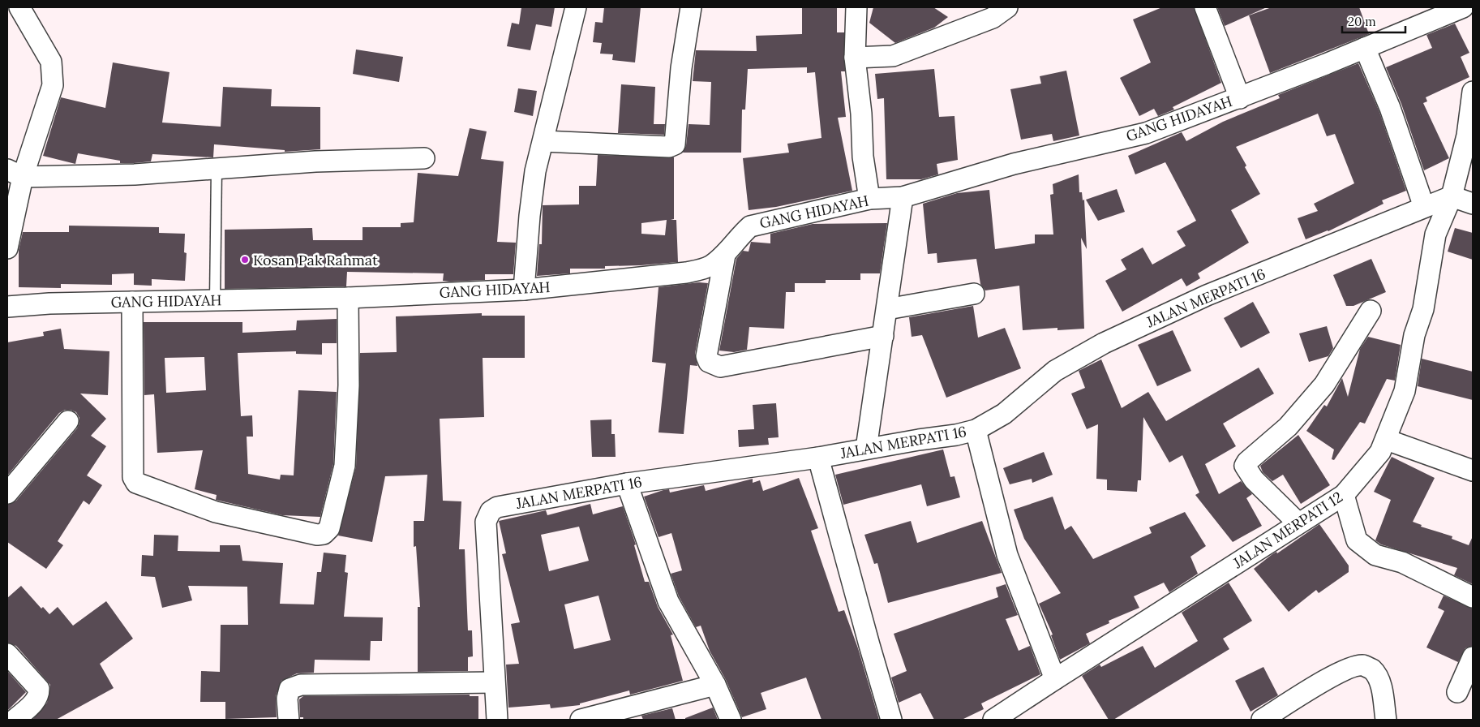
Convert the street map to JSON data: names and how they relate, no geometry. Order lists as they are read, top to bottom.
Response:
{
  "streets": {
    "street": ["GANG HIDAYAH", "JALAN MERPATI 16", "JALAN MERPATI 12"]
  },
  "crossings": [
    ["JALAN MERPATI 16", "JALAN MERPATI 12"]
  ],
  "places": ["Kosan Pak Rahmat"],
  "scale_bar": "20 m"
}
